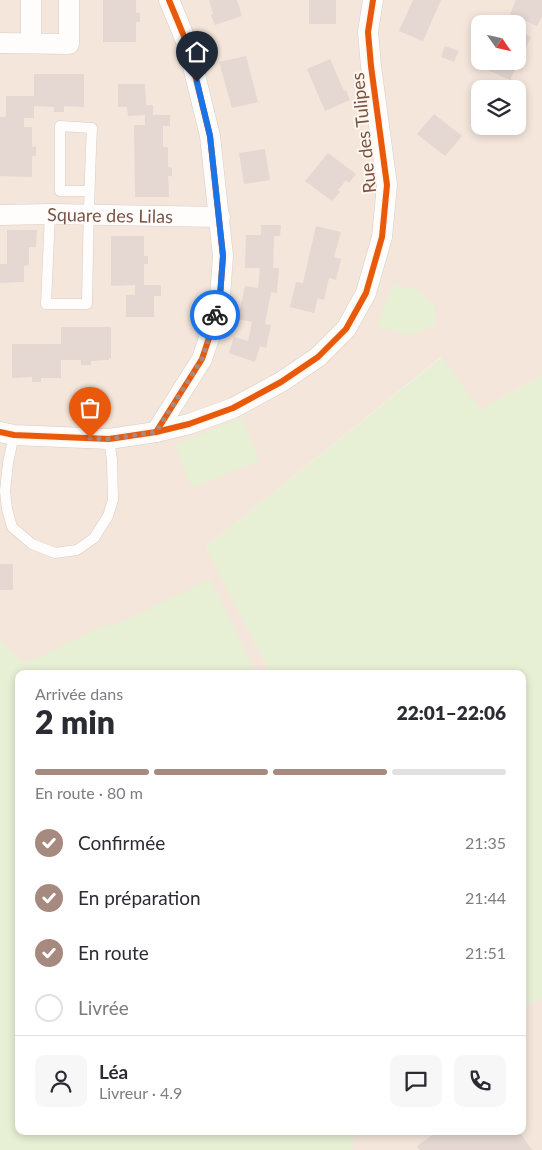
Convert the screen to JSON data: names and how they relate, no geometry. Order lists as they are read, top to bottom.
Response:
{
  "streets": {
    "street": ["Rue des Tulipes", "Square des Lilas"]
  },
  "north": "bottom right",
  "page": {
    "heading": ["2 min", "Arrivée dans", "22:01–22:06"],
    "panel": ["Léa", "Livreur · 4.9"],
    "bar": "En route · 80 m",
    "list": [
      ["Confirmée", "21:35"],
      ["En préparation", "21:44"],
      ["En route", "21:51"],
      "Livrée"
    ]
  }
}
